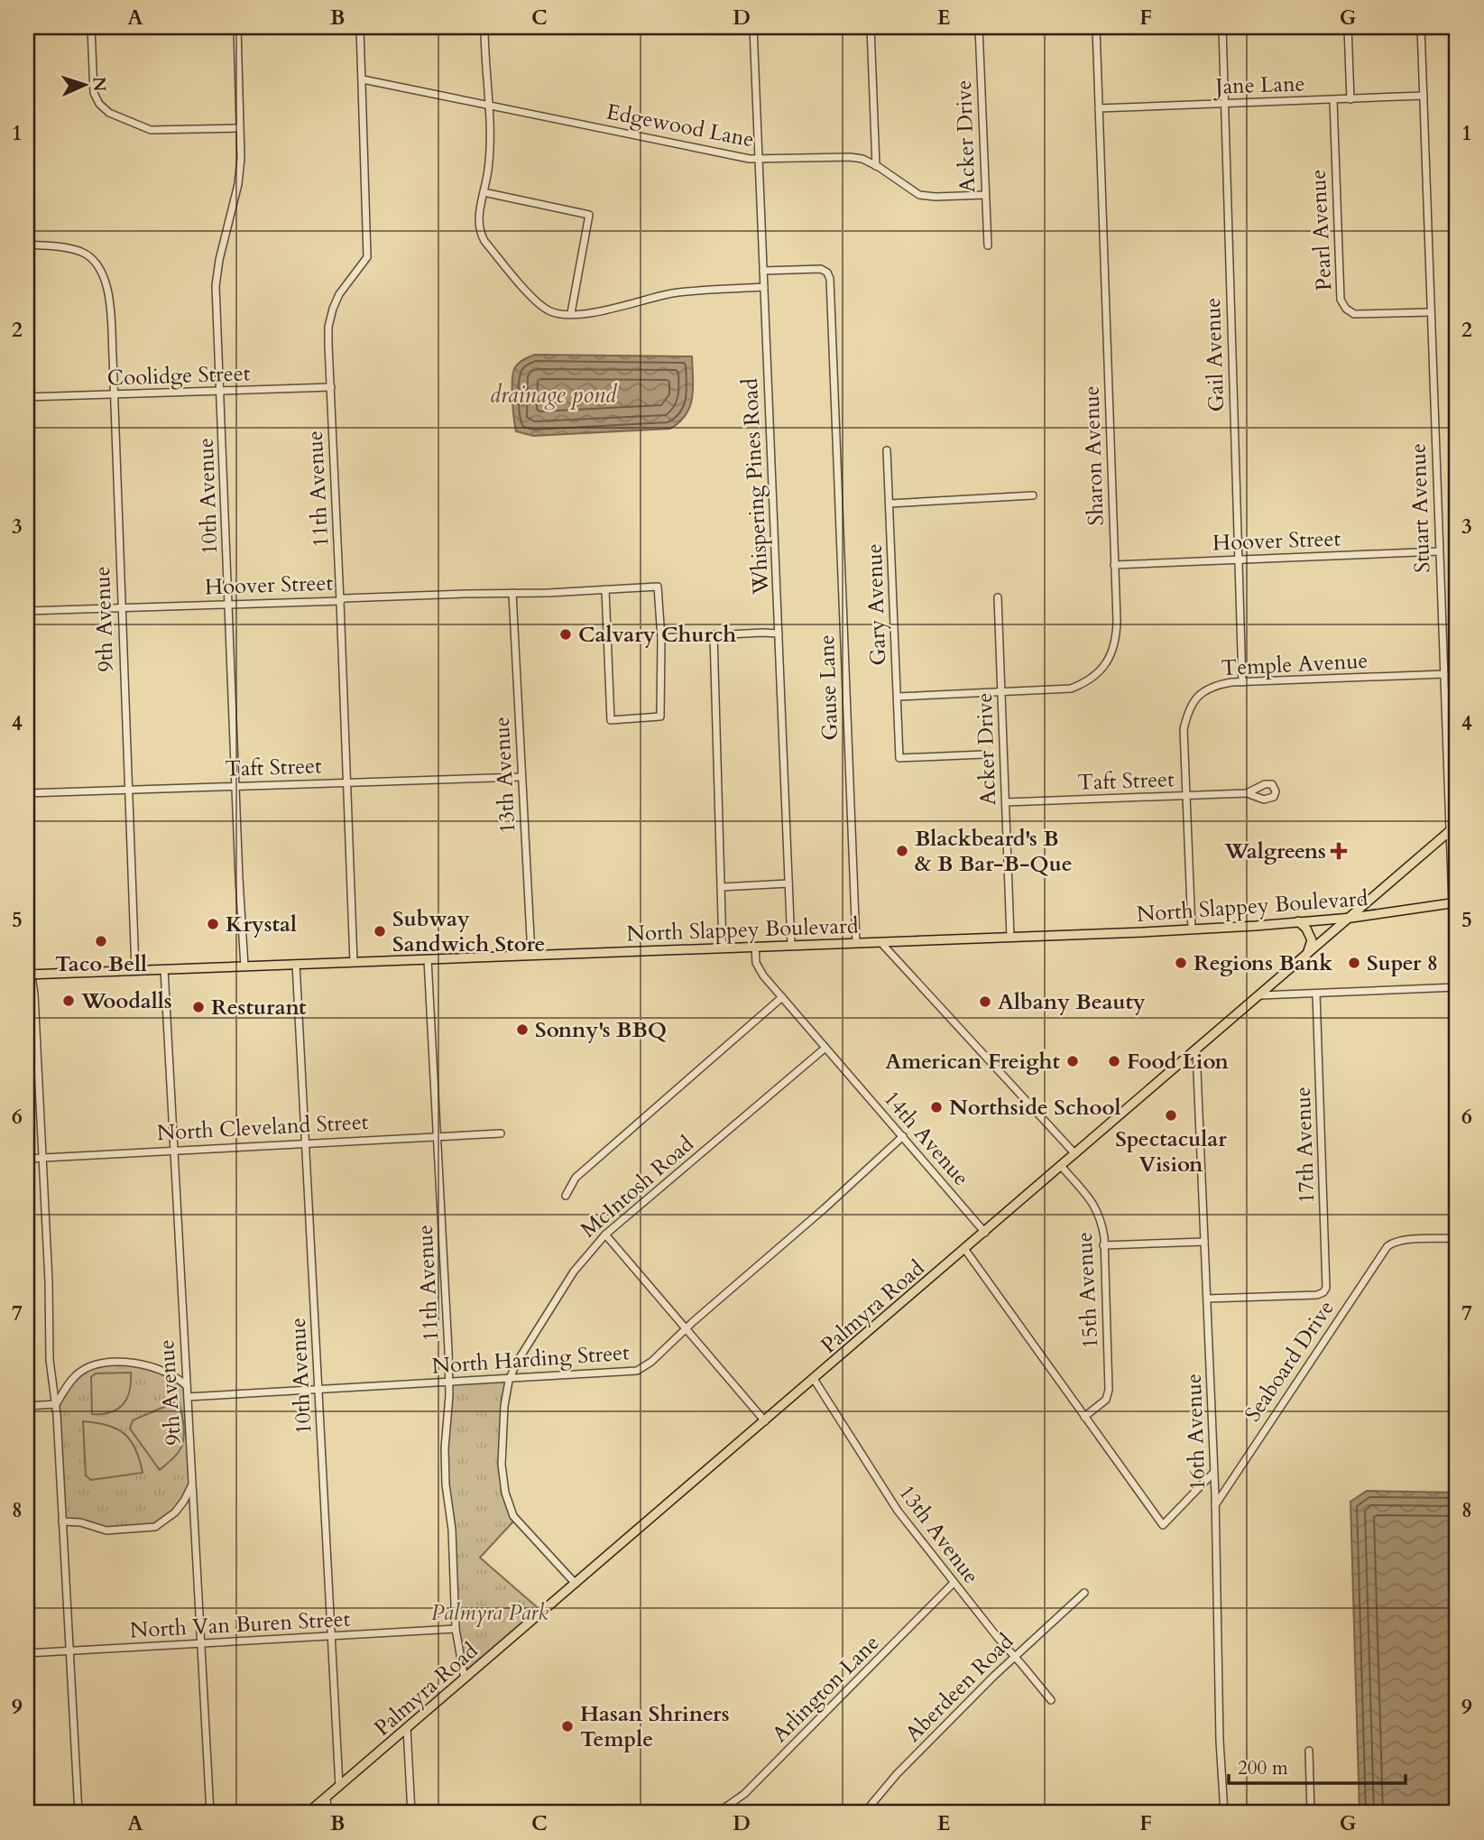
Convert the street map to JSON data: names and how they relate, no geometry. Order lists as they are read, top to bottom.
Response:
{
  "streets": {
    "main road": ["North Slappey Boulevard", "Palmyra Road"],
    "street": [
      "Jane Lane",
      "Edgewood Lane",
      "Acker Drive",
      "Pearl Avenue",
      "Gail Avenue",
      "Coolidge Street",
      "Sharon Avenue",
      "Whispering Pines Road",
      "11th Avenue",
      "10th Avenue",
      "Stuart Avenue",
      "Hoover Street",
      "Gary Avenue",
      "9th Avenue",
      "Temple Avenue",
      "Gause Lane",
      "Taft Street",
      "13th Avenue",
      "North Cleveland Street",
      "14th Avenue",
      "17th Avenue",
      "McIntosh Road",
      "15th Avenue",
      "North Harding Street",
      "Seaboard Drive",
      "16th Avenue",
      "North Van Buren Street",
      "Aberdeen Road",
      "Arlington Lane"
    ]
  },
  "crossings": [
    ["Jane Lane", "Pearl Avenue"],
    ["Jane Lane", "Gail Avenue"],
    ["Jane Lane", "Sharon Avenue"],
    ["Jane Lane", "Stuart Avenue"],
    ["Edgewood Lane", "Acker Drive"],
    ["Edgewood Lane", "Whispering Pines Road"],
    ["Edgewood Lane", "11th Avenue"],
    ["Acker Drive", "Sharon Avenue"],
    ["Acker Drive", "Taft Street"],
    ["Acker Drive", "North Slappey Boulevard"],
    ["Pearl Avenue", "Stuart Avenue"],
    ["Gail Avenue", "Hoover Street"],
    ["Gail Avenue", "Temple Avenue"],
    ["Coolidge Street", "11th Avenue"],
    ["Coolidge Street", "10th Avenue"],
    ["Coolidge Street", "9th Avenue"],
    ["Sharon Avenue", "Hoover Street"],
    ["Sharon Avenue", "Gary Avenue"],
    ["Whispering Pines Road", "Gause Lane"],
    ["Whispering Pines Road", "North Slappey Boulevard"],
    ["11th Avenue", "Hoover Street"],
    ["11th Avenue", "Taft Street"],
    ["11th Avenue", "North Slappey Boulevard"],
    ["11th Avenue", "North Cleveland Street"],
    ["11th Avenue", "Palmyra Road"],
    ["11th Avenue", "North Harding Street"],
    ["11th Avenue", "North Van Buren Street"],
    ["10th Avenue", "Hoover Street"],
    ["10th Avenue", "Taft Street"],
    ["10th Avenue", "North Slappey Boulevard"],
    ["10th Avenue", "North Cleveland Street"],
    ["10th Avenue", "Palmyra Road"],
    ["10th Avenue", "North Harding Street"],
    ["10th Avenue", "North Van Buren Street"],
    ["Stuart Avenue", "Hoover Street"],
    ["Stuart Avenue", "Temple Avenue"],
    ["Stuart Avenue", "North Slappey Boulevard"],
    ["Stuart Avenue", "Palmyra Road"],
    ["Hoover Street", "9th Avenue"],
    ["Hoover Street", "13th Avenue"],
    ["9th Avenue", "Taft Street"],
    ["9th Avenue", "North Slappey Boulevard"],
    ["9th Avenue", "North Cleveland Street"],
    ["9th Avenue", "North Harding Street"],
    ["9th Avenue", "North Van Buren Street"],
    ["Temple Avenue", "Taft Street"],
    ["Temple Avenue", "North Slappey Boulevard"],
    ["Gause Lane", "North Slappey Boulevard"],
    ["Taft Street", "13th Avenue"],
    ["13th Avenue", "North Slappey Boulevard"],
    ["13th Avenue", "Palmyra Road"],
    ["13th Avenue", "Aberdeen Road"],
    ["13th Avenue", "Arlington Lane"],
    ["North Slappey Boulevard", "14th Avenue"],
    ["North Slappey Boulevard", "Palmyra Road"],
    ["14th Avenue", "McIntosh Road"],
    ["14th Avenue", "Palmyra Road"],
    ["14th Avenue", "North Harding Street"],
    ["17th Avenue", "16th Avenue"],
    ["McIntosh Road", "Palmyra Road"],
    ["McIntosh Road", "North Harding Street"],
    ["15th Avenue", "Palmyra Road"],
    ["Palmyra Road", "16th Avenue"],
    ["Seaboard Drive", "16th Avenue"]
  ],
  "water": ["drainage pond"],
  "parks": ["Palmyra Park"],
  "places": {
    "other": [
      "Calvary Church",
      "Blackbeard's B & B Bar-B-Que",
      "Krystal",
      "Subway Sandwich Store",
      "Taco Bell",
      "Regions Bank",
      "Super 8",
      "Woodalls",
      "Albany Beauty",
      "Resturant",
      "Sonny's BBQ",
      "American Freight",
      "Food Lion",
      "Northside School",
      "Spectacular Vision",
      "Hasan Shriners Temple"
    ],
    "health": ["Walgreens"]
  },
  "scale_bar": "200 m",
  "north": "right",
  "grid": {
    "columns": [
      "A",
      "B",
      "C",
      "D",
      "E",
      "F",
      "G"
    ],
    "rows": [
      "1",
      "2",
      "3",
      "4",
      "5",
      "6",
      "7",
      "8",
      "9"
    ]
  }
}
